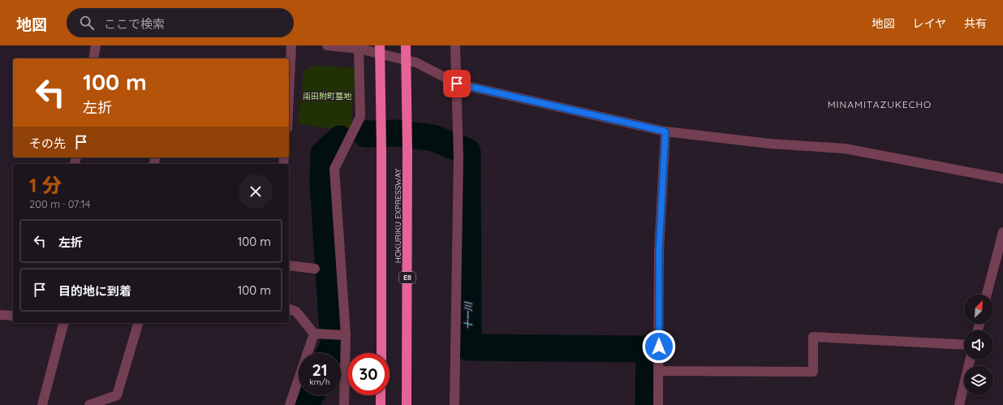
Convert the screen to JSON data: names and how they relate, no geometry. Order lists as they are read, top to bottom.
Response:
{
  "streets": {
    "highway": ["HOKURIKU EXPRESSWAY", "E8"]
  },
  "districts": ["MINAMITAZUKECHO"],
  "water": ["十一川"],
  "parks": ["南田附町墓地"],
  "north": "top right",
  "page": {
    "header": "地図",
    "search": "ここで検索",
    "nav": ["地図", "レイヤ", "共有"],
    "turn": ["100 m", "左折"],
    "then": "その先",
    "heading": ["1 分", "200 m · 07:14"],
    "list": [
      {
        "name": "左折",
        "value": "100 m"
      },
      {
        "name": "目的地に到着",
        "value": "100 m"
      }
    ],
    "speed": "21 km/h",
    "limit": "30"
  }
}
